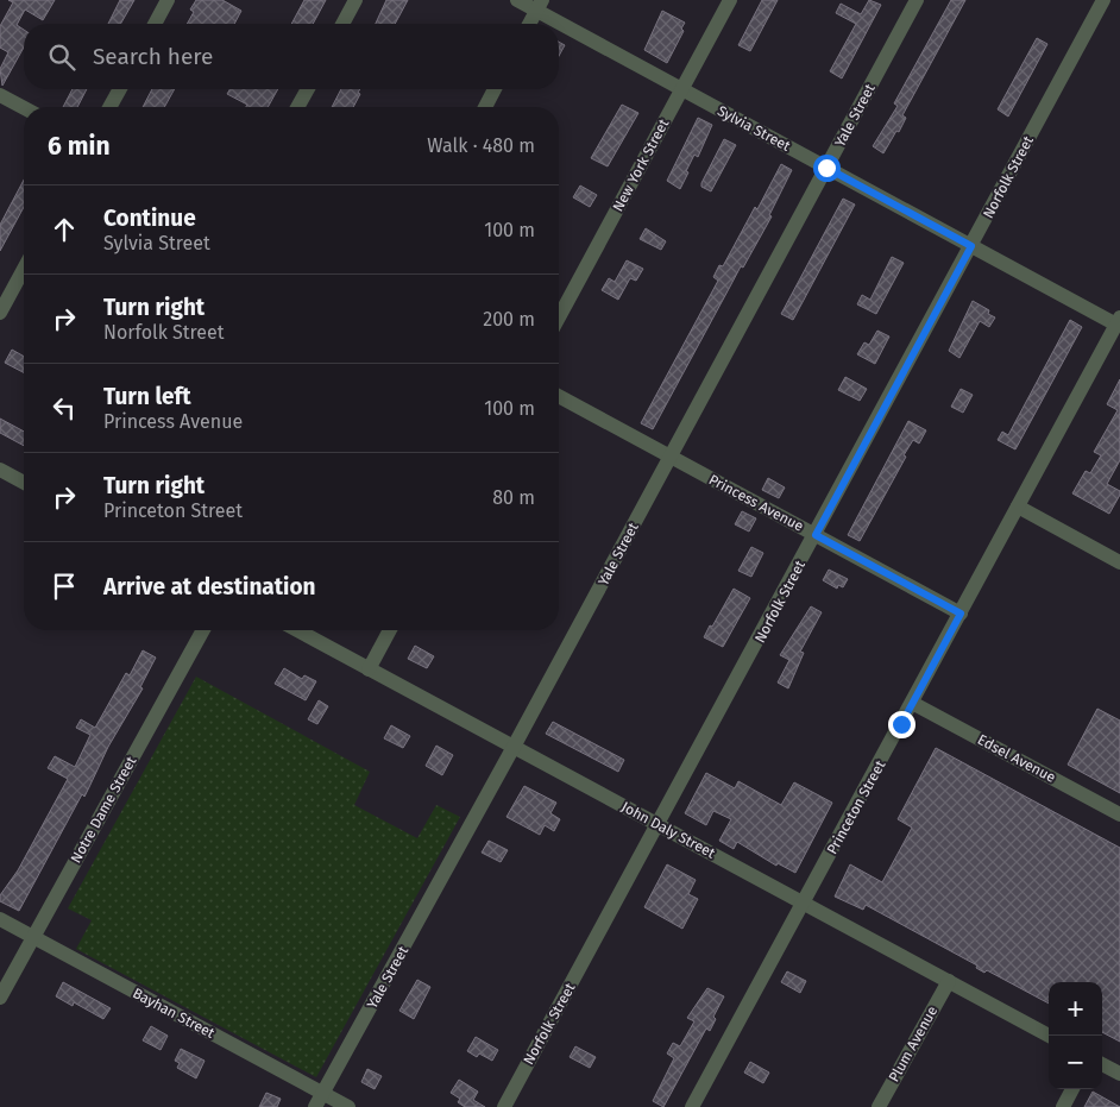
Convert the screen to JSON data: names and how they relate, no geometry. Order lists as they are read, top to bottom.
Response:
{
  "streets": {
    "street": [
      "Yale Street",
      "Sylvia Street",
      "New York Street",
      "Norfolk Street",
      "Princess Avenue",
      "Edsel Avenue",
      "Princeton Street",
      "Notre Dame Street",
      "John Daly Street",
      "Bayhan Street",
      "Plum Avenue"
    ]
  },
  "crossings": [
    ["Yale Street", "Sylvia Street"],
    ["Yale Street", "Princess Avenue"],
    ["Yale Street", "John Daly Street"],
    ["Yale Street", "Bayhan Street"],
    ["Sylvia Street", "New York Street"],
    ["Sylvia Street", "Norfolk Street"],
    ["Sylvia Street", "Princeton Street"],
    ["Norfolk Street", "Princess Avenue"],
    ["Norfolk Street", "John Daly Street"],
    ["Princess Avenue", "Princeton Street"],
    ["Edsel Avenue", "Princeton Street"],
    ["Princeton Street", "John Daly Street"],
    ["Notre Dame Street", "Bayhan Street"],
    ["John Daly Street", "Plum Avenue"]
  ],
  "page": {
    "search": "Search here",
    "heading": ["6 min", "Walk · 480 m"],
    "list": [
      ["Continue", "Sylvia Street", "100 m"],
      ["Turn right", "Norfolk Street", "200 m"],
      ["Turn left", "Princess Avenue", "100 m"],
      ["Turn right", "Princeton Street", "80 m"],
      "Arrive at destination"
    ],
    "map_buttons": ["+", "−"]
  }
}
